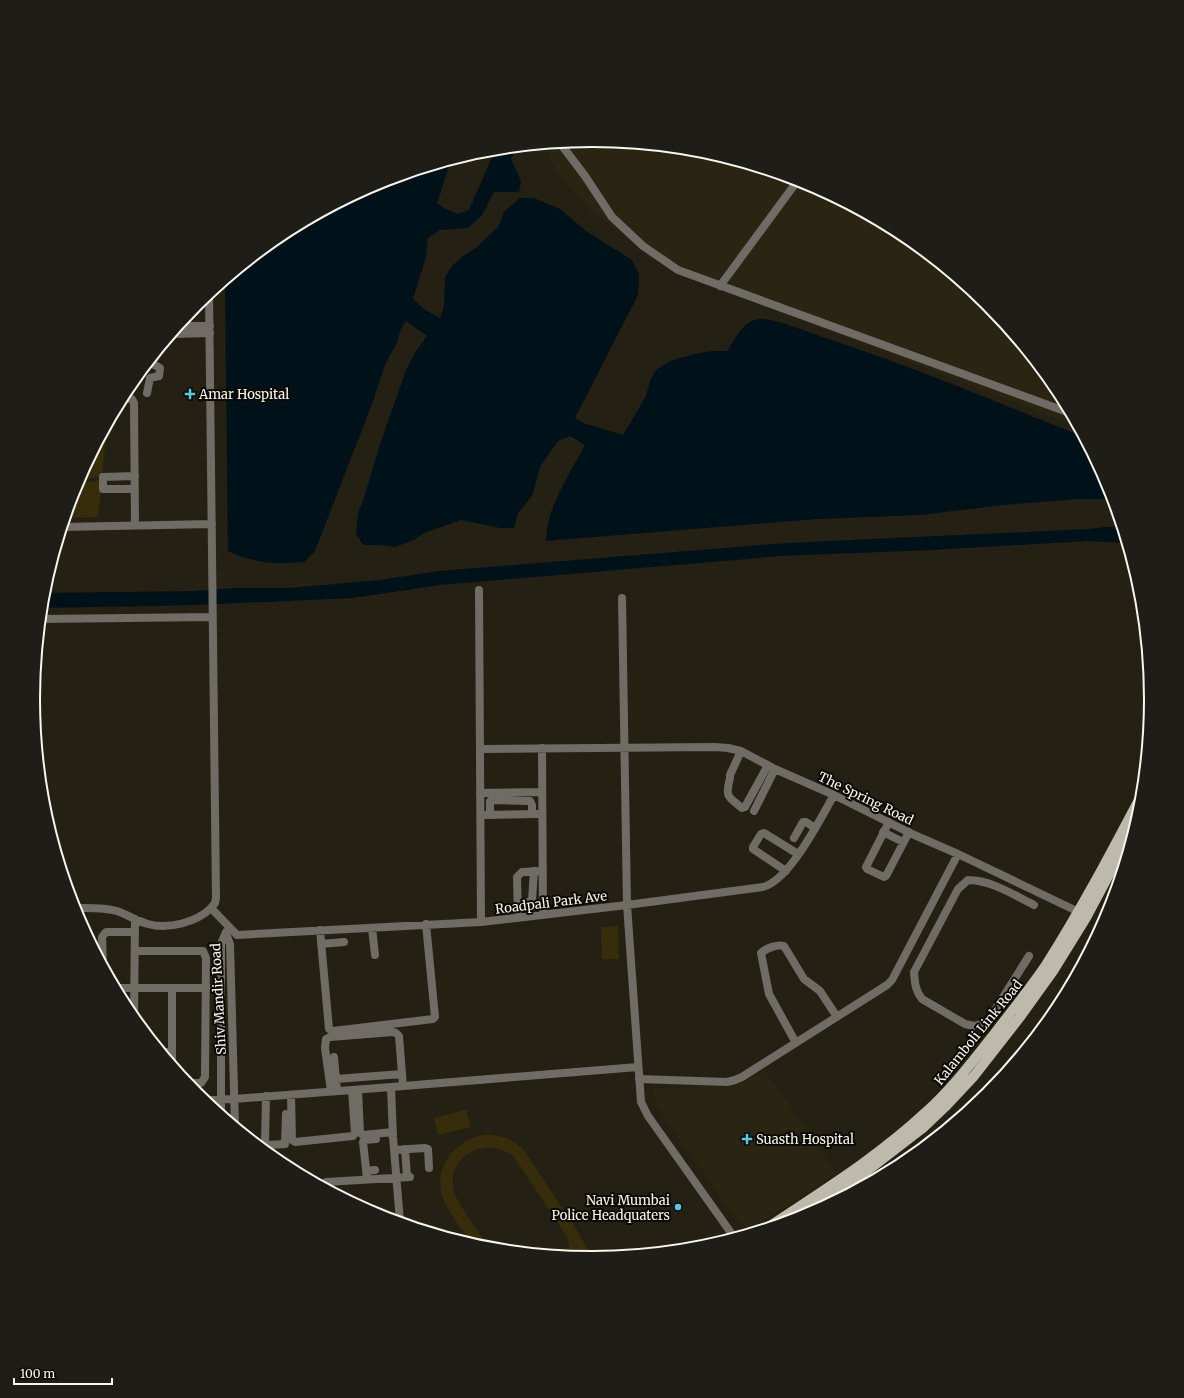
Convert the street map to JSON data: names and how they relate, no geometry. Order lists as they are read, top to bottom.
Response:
{
  "streets": {
    "main road": ["Kalamboli Link Road"],
    "street": ["The Spring Road", "Roadpali Park Ave", "Shiv Mandir Road"]
  },
  "crossings": [
    ["The Spring Road", "Roadpali Park Ave"],
    ["The Spring Road", "Kalamboli Link Road"]
  ],
  "places": {
    "health": ["Amar Hospital", "Suasth Hospital"],
    "other": ["Navi Mumbai Police Headquaters"]
  },
  "scale_bar": "100 m"
}
